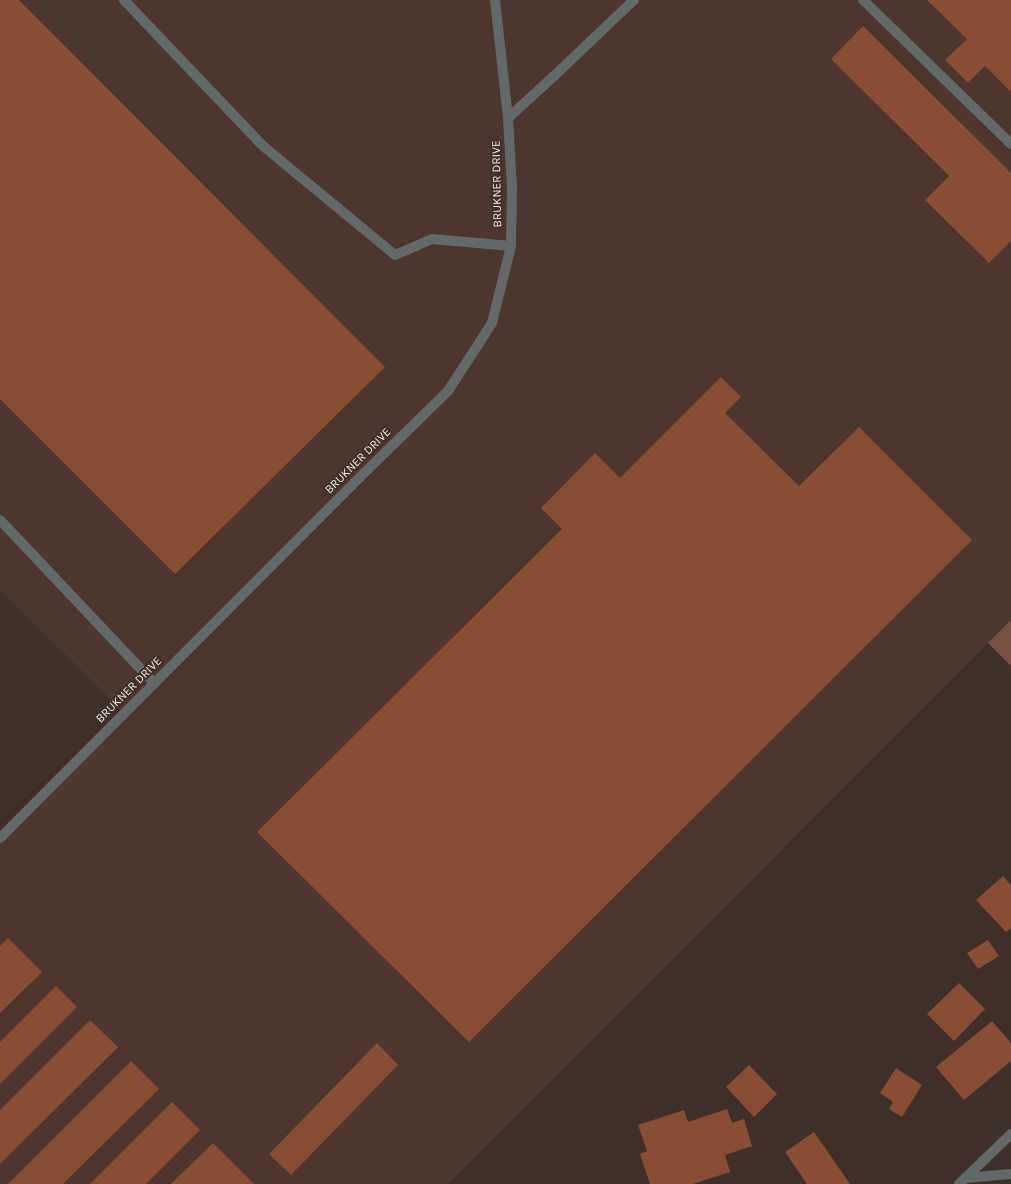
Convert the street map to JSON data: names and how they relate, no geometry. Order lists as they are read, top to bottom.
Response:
{
  "streets": {
    "street": ["BRUKNER DRIVE"]
  }
}
